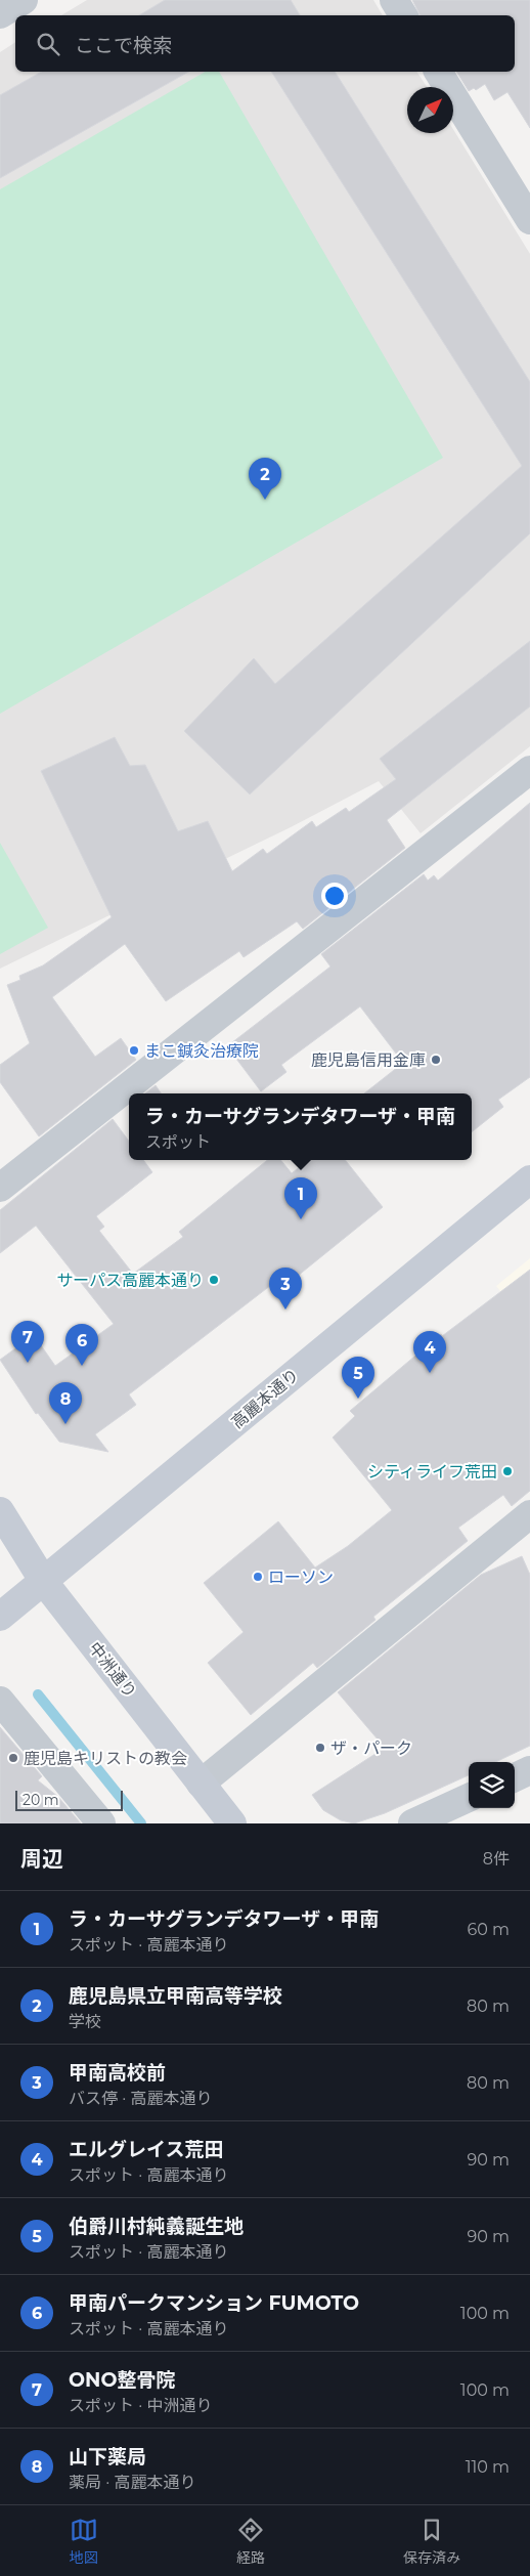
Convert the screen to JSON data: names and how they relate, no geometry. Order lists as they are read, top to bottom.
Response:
{
  "streets": {
    "street": ["高麗本通り", "中洲通り"]
  },
  "crossings": [
    ["高麗本通り", "中洲通り"]
  ],
  "places": [
    "まこ鍼灸治療院",
    "鹿児島信用金庫",
    "サーパス高麗本通り",
    "シティライフ荒田",
    "ローソン",
    "ザ・パーク",
    "鹿児島キリストの教会"
  ],
  "scale_bar": "20 m",
  "north": "top right",
  "page": {
    "search": "ここで検索",
    "pins": [
      "2",
      "1",
      "3",
      "7",
      "6",
      "4",
      "5",
      "8"
    ],
    "popup": ["ラ・カーサグランデタワーザ・甲南", "スポット"],
    "scale": "20 m",
    "heading": ["周辺", "8件"],
    "list": [
      {
        "mark": "1",
        "name": "ラ・カーサグランデタワーザ・甲南",
        "note": "スポット · 高麗本通り",
        "value": "60 m"
      },
      {
        "mark": "2",
        "name": "鹿児島県立甲南高等学校",
        "note": "学校",
        "value": "80 m"
      },
      {
        "mark": "3",
        "name": "甲南高校前",
        "note": "バス停 · 高麗本通り",
        "value": "80 m"
      },
      {
        "mark": "4",
        "name": "エルグレイス荒田",
        "note": "スポット · 高麗本通り",
        "value": "90 m"
      },
      {
        "mark": "5",
        "name": "伯爵川村純義誕生地",
        "note": "スポット · 高麗本通り",
        "value": "90 m"
      },
      {
        "mark": "6",
        "name": "甲南パークマンション FUMOTO",
        "note": "スポット · 高麗本通り",
        "value": "100 m"
      },
      {
        "mark": "7",
        "name": "ONO整骨院",
        "note": "スポット · 中洲通り",
        "value": "100 m"
      },
      {
        "mark": "8",
        "name": "山下薬局",
        "note": "薬局 · 高麗本通り",
        "value": "110 m"
      }
    ],
    "nav": ["地図", "経路", "保存済み"]
  }
}
